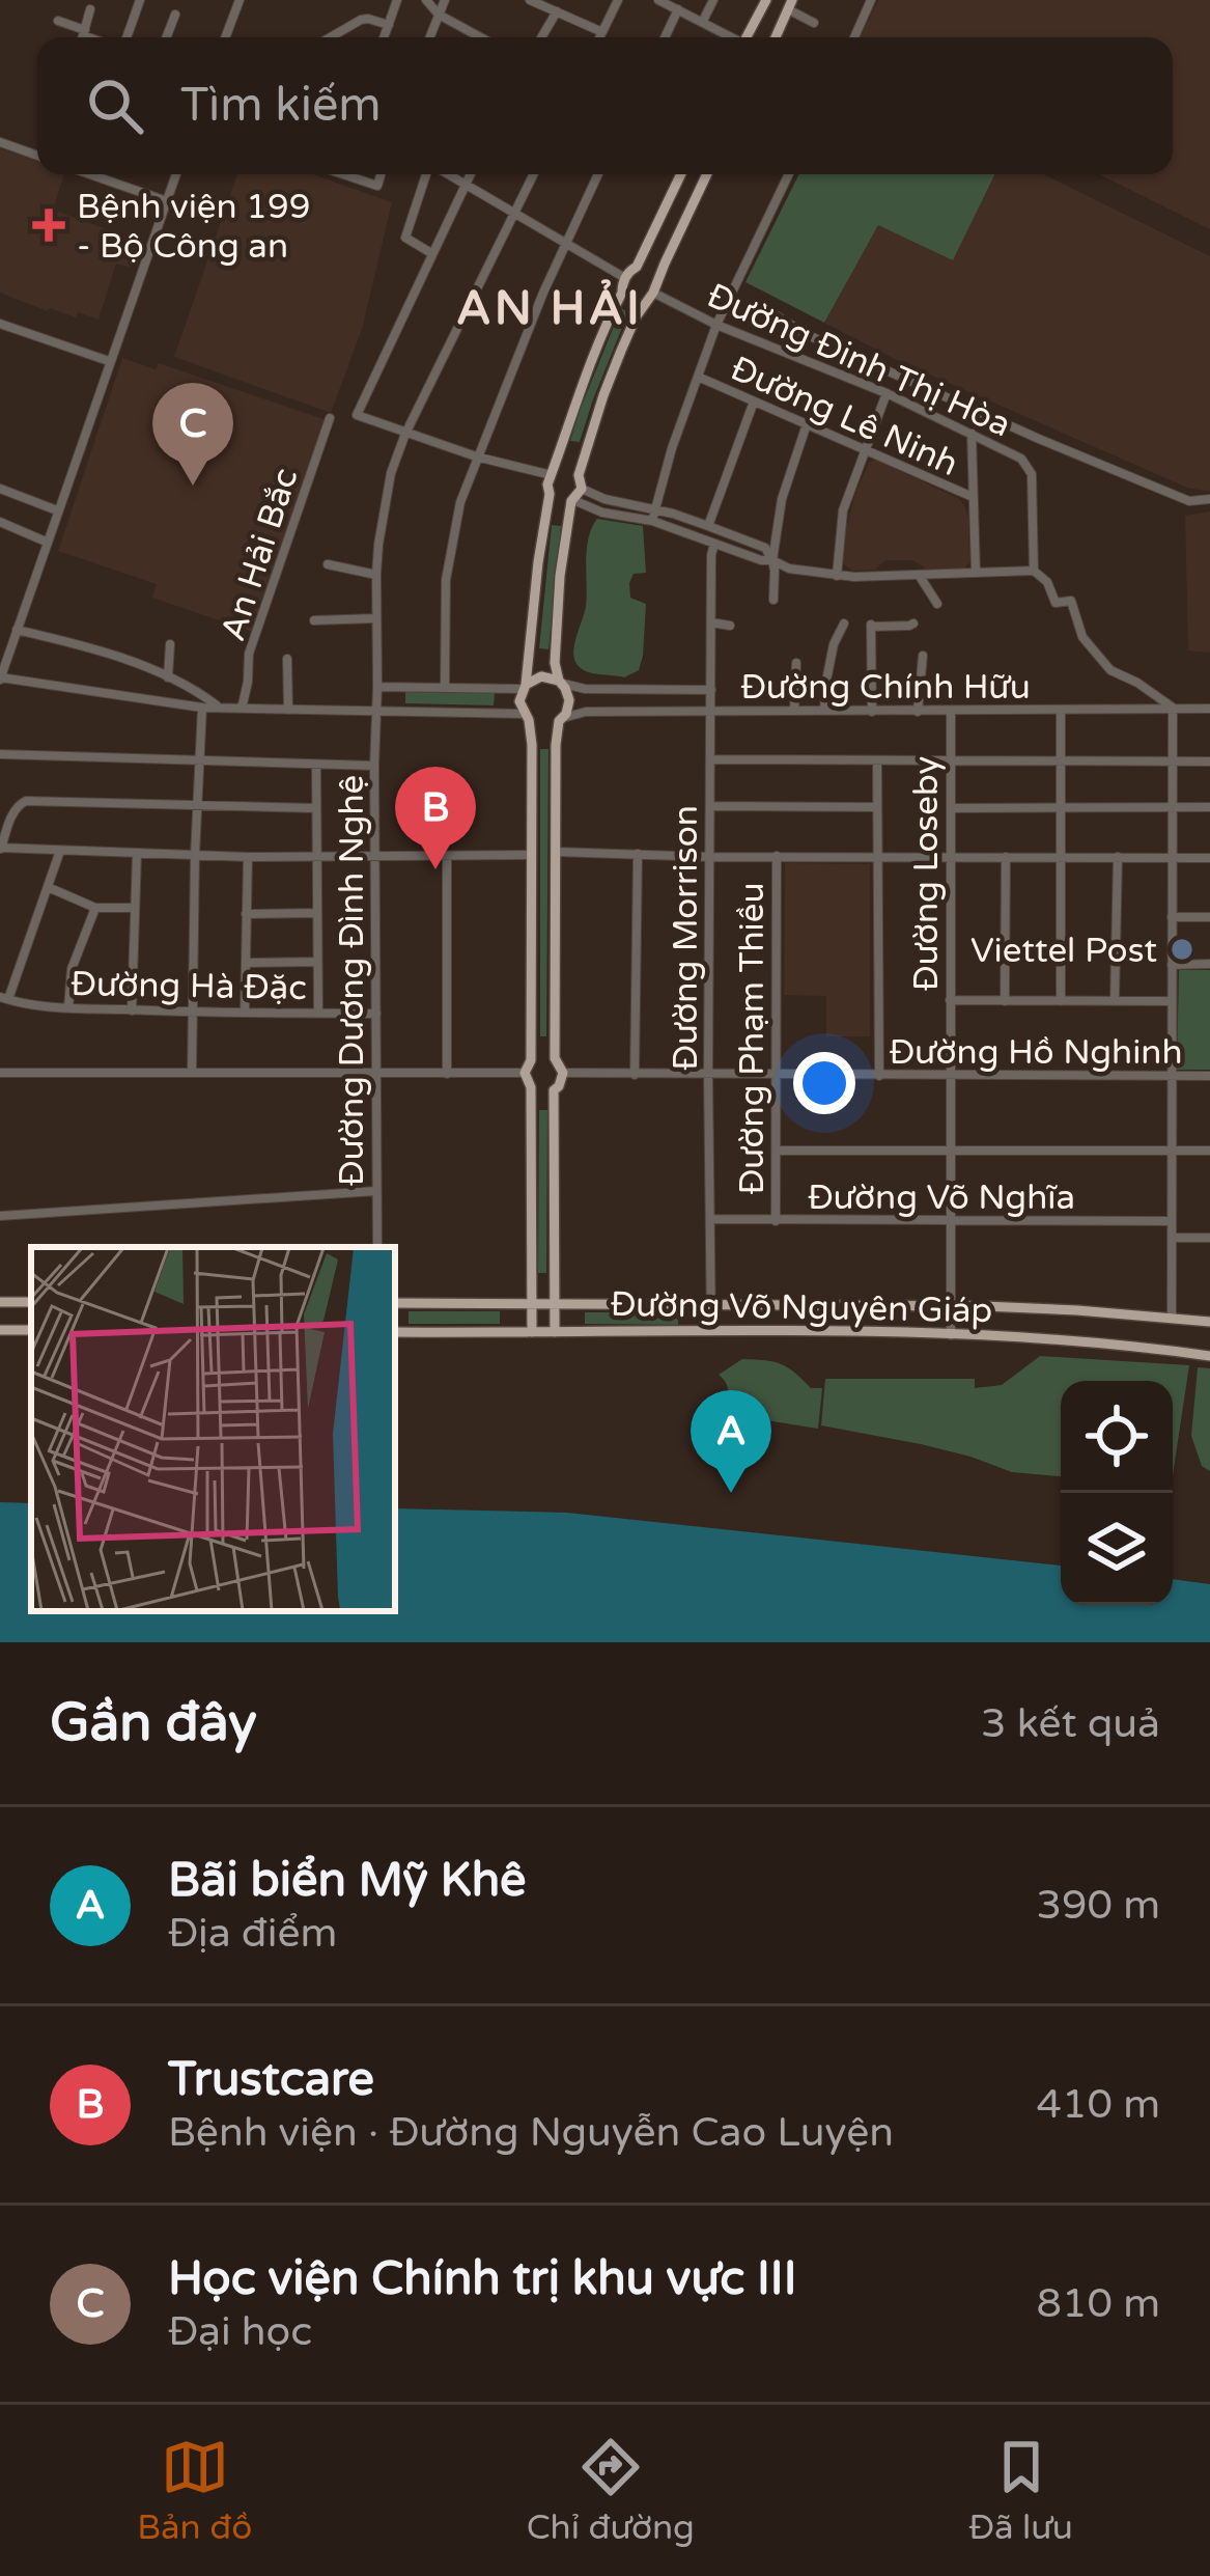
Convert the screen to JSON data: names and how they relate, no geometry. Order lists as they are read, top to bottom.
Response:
{
  "streets": {
    "main road": ["Đường Võ Nguyên Giáp"],
    "street": [
      "Đường Đinh Thị Hòa",
      "Đường Lê Ninh",
      "An Hải Bắc",
      "Đường Chính Hữu",
      "Đường Loseby",
      "Đường Morrison",
      "Đường Dương Đình Nghệ",
      "Đường Hà Đặc",
      "Đường Phạm Thiều",
      "Đường Hồ Nghinh",
      "Đường Võ Nghĩa"
    ]
  },
  "crossings": [
    ["An Hải Bắc", "Đường Chính Hữu"],
    ["Đường Chính Hữu", "Đường Loseby"],
    ["Đường Chính Hữu", "Đường Morrison"],
    ["Đường Chính Hữu", "Đường Dương Đình Nghệ"],
    ["Đường Loseby", "Đường Hồ Nghinh"],
    ["Đường Loseby", "Đường Võ Nghĩa"],
    ["Đường Loseby", "Đường Võ Nguyên Giáp"],
    ["Đường Morrison", "Đường Hồ Nghinh"],
    ["Đường Morrison", "Đường Võ Nghĩa"],
    ["Đường Morrison", "Đường Võ Nguyên Giáp"],
    ["Đường Dương Đình Nghệ", "Đường Hà Đặc"],
    ["Đường Phạm Thiều", "Đường Hồ Nghinh"],
    ["Đường Phạm Thiều", "Đường Võ Nghĩa"]
  ],
  "districts": ["AN HẢI"],
  "places": {
    "health": ["Bệnh viện 199 - Bộ Công an"],
    "other": ["Viettel Post"]
  },
  "page": {
    "search": "Tìm kiếm",
    "pins": ["C", "B", "A"],
    "heading": ["Gần đây", "3 kết quả"],
    "list": [
      {
        "mark": "A",
        "name": "Bãi biển Mỹ Khê",
        "note": "Địa điểm",
        "value": "390 m"
      },
      {
        "mark": "B",
        "name": "Trustcare",
        "note": "Bệnh viện · Đường Nguyễn Cao Luyện",
        "value": "410 m"
      },
      {
        "mark": "C",
        "name": "Học viện Chính trị khu vực III",
        "note": "Đại học",
        "value": "810 m"
      }
    ],
    "nav": ["Bản đồ", "Chỉ đường", "Đã lưu"]
  }
}
